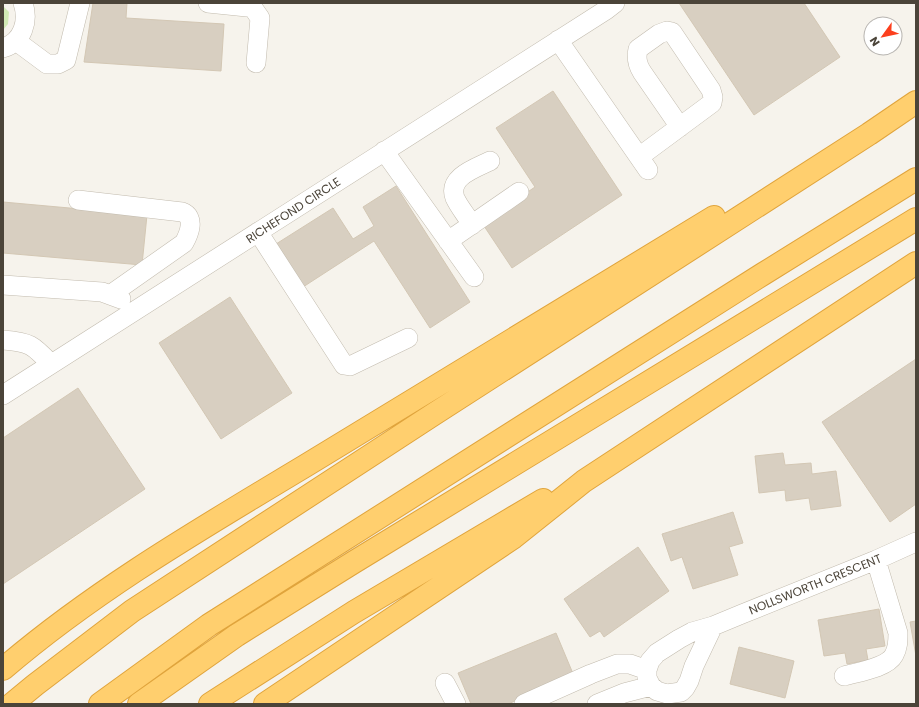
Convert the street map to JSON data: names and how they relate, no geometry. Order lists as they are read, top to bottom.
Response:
{
  "streets": {
    "street": ["RICHEFOND CIRCLE", "NOLLSWORTH CRESCENT"]
  },
  "north": "bottom left"
}
